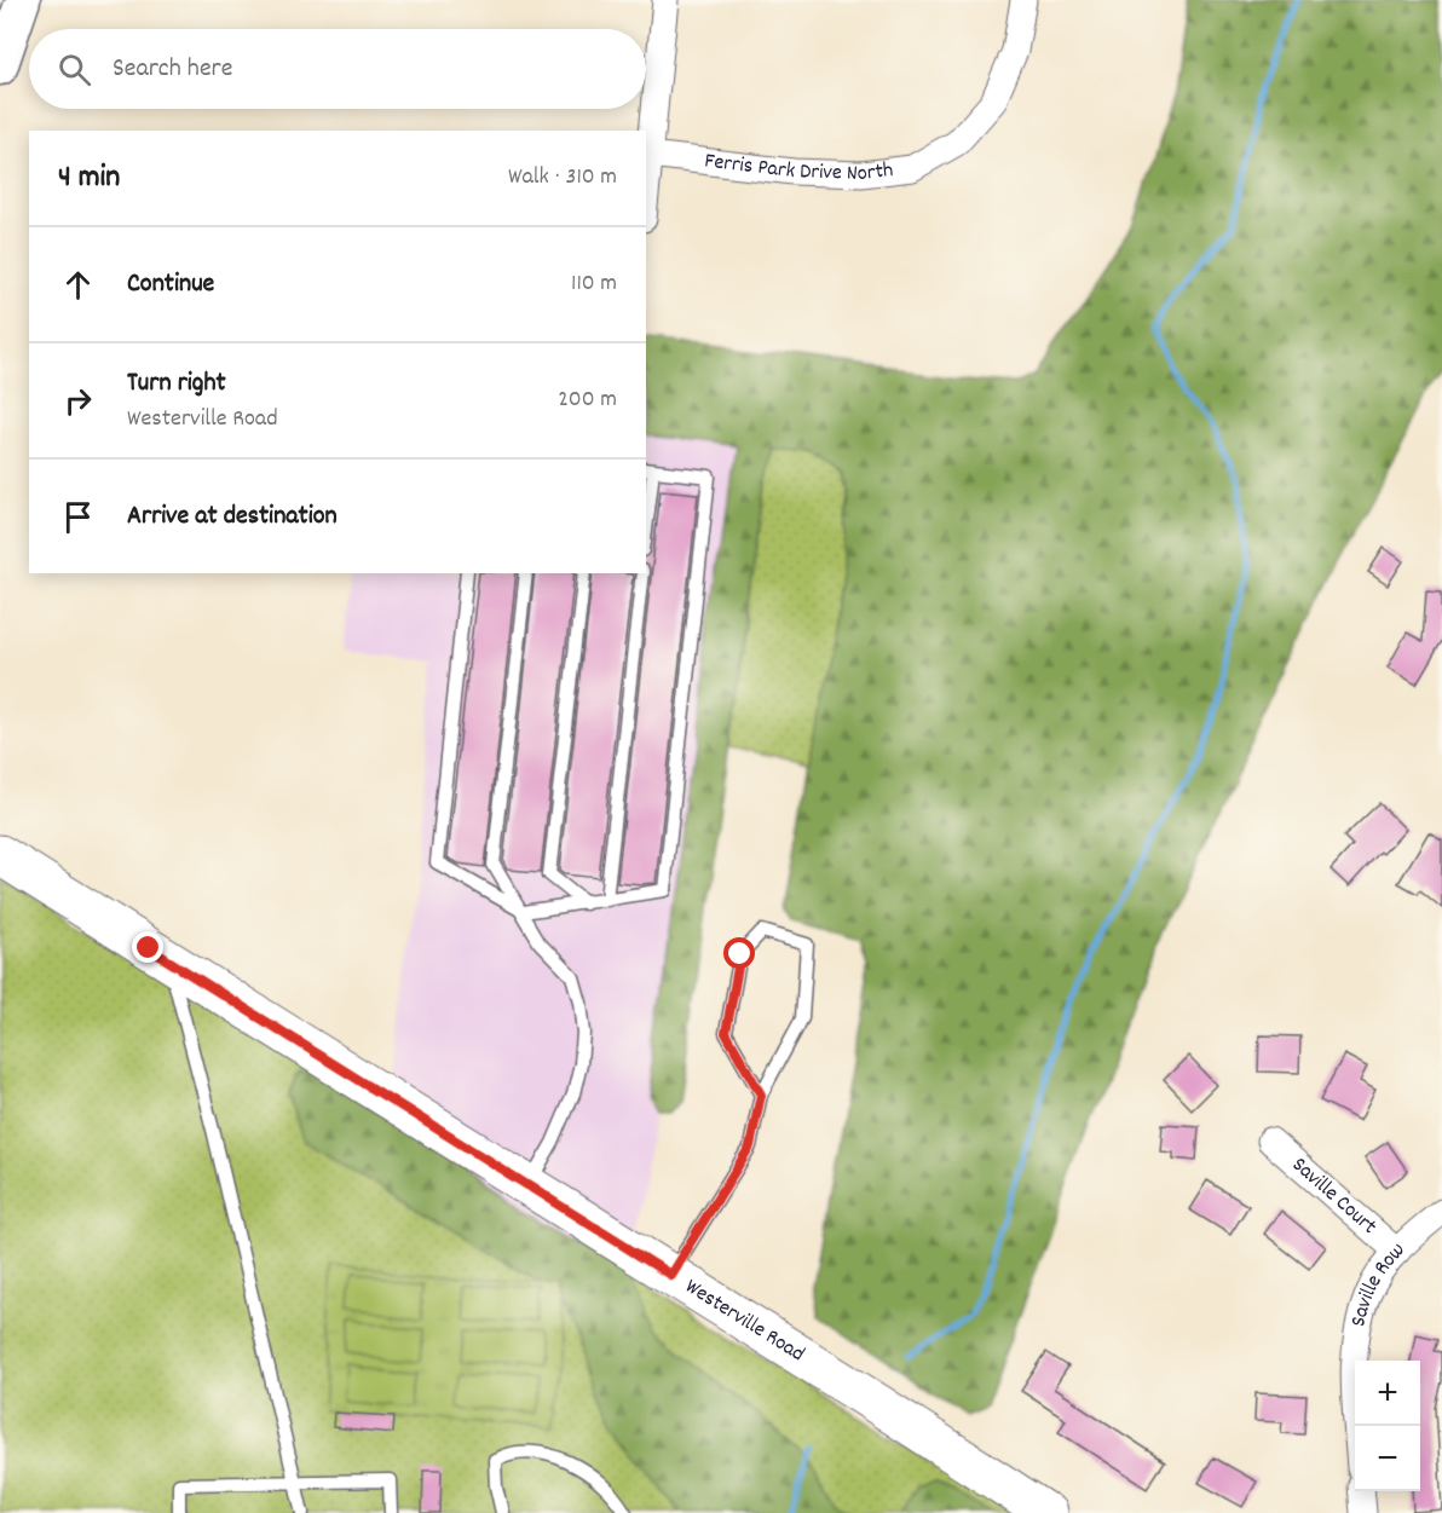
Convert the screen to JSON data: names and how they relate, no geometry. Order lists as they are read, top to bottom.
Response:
{
  "streets": {
    "main road": ["Westerville Road"],
    "street": ["Ferris Park Drive North", "Saville Court", "Saville Row"]
  },
  "crossings": [
    ["Saville Court", "Saville Row"]
  ],
  "page": {
    "search": "Search here",
    "heading": ["4 min", "Walk · 310 m"],
    "list": [
      ["Continue", "110 m"],
      ["Turn right", "Westerville Road", "200 m"],
      "Arrive at destination"
    ],
    "map_buttons": ["+", "−"]
  }
}
